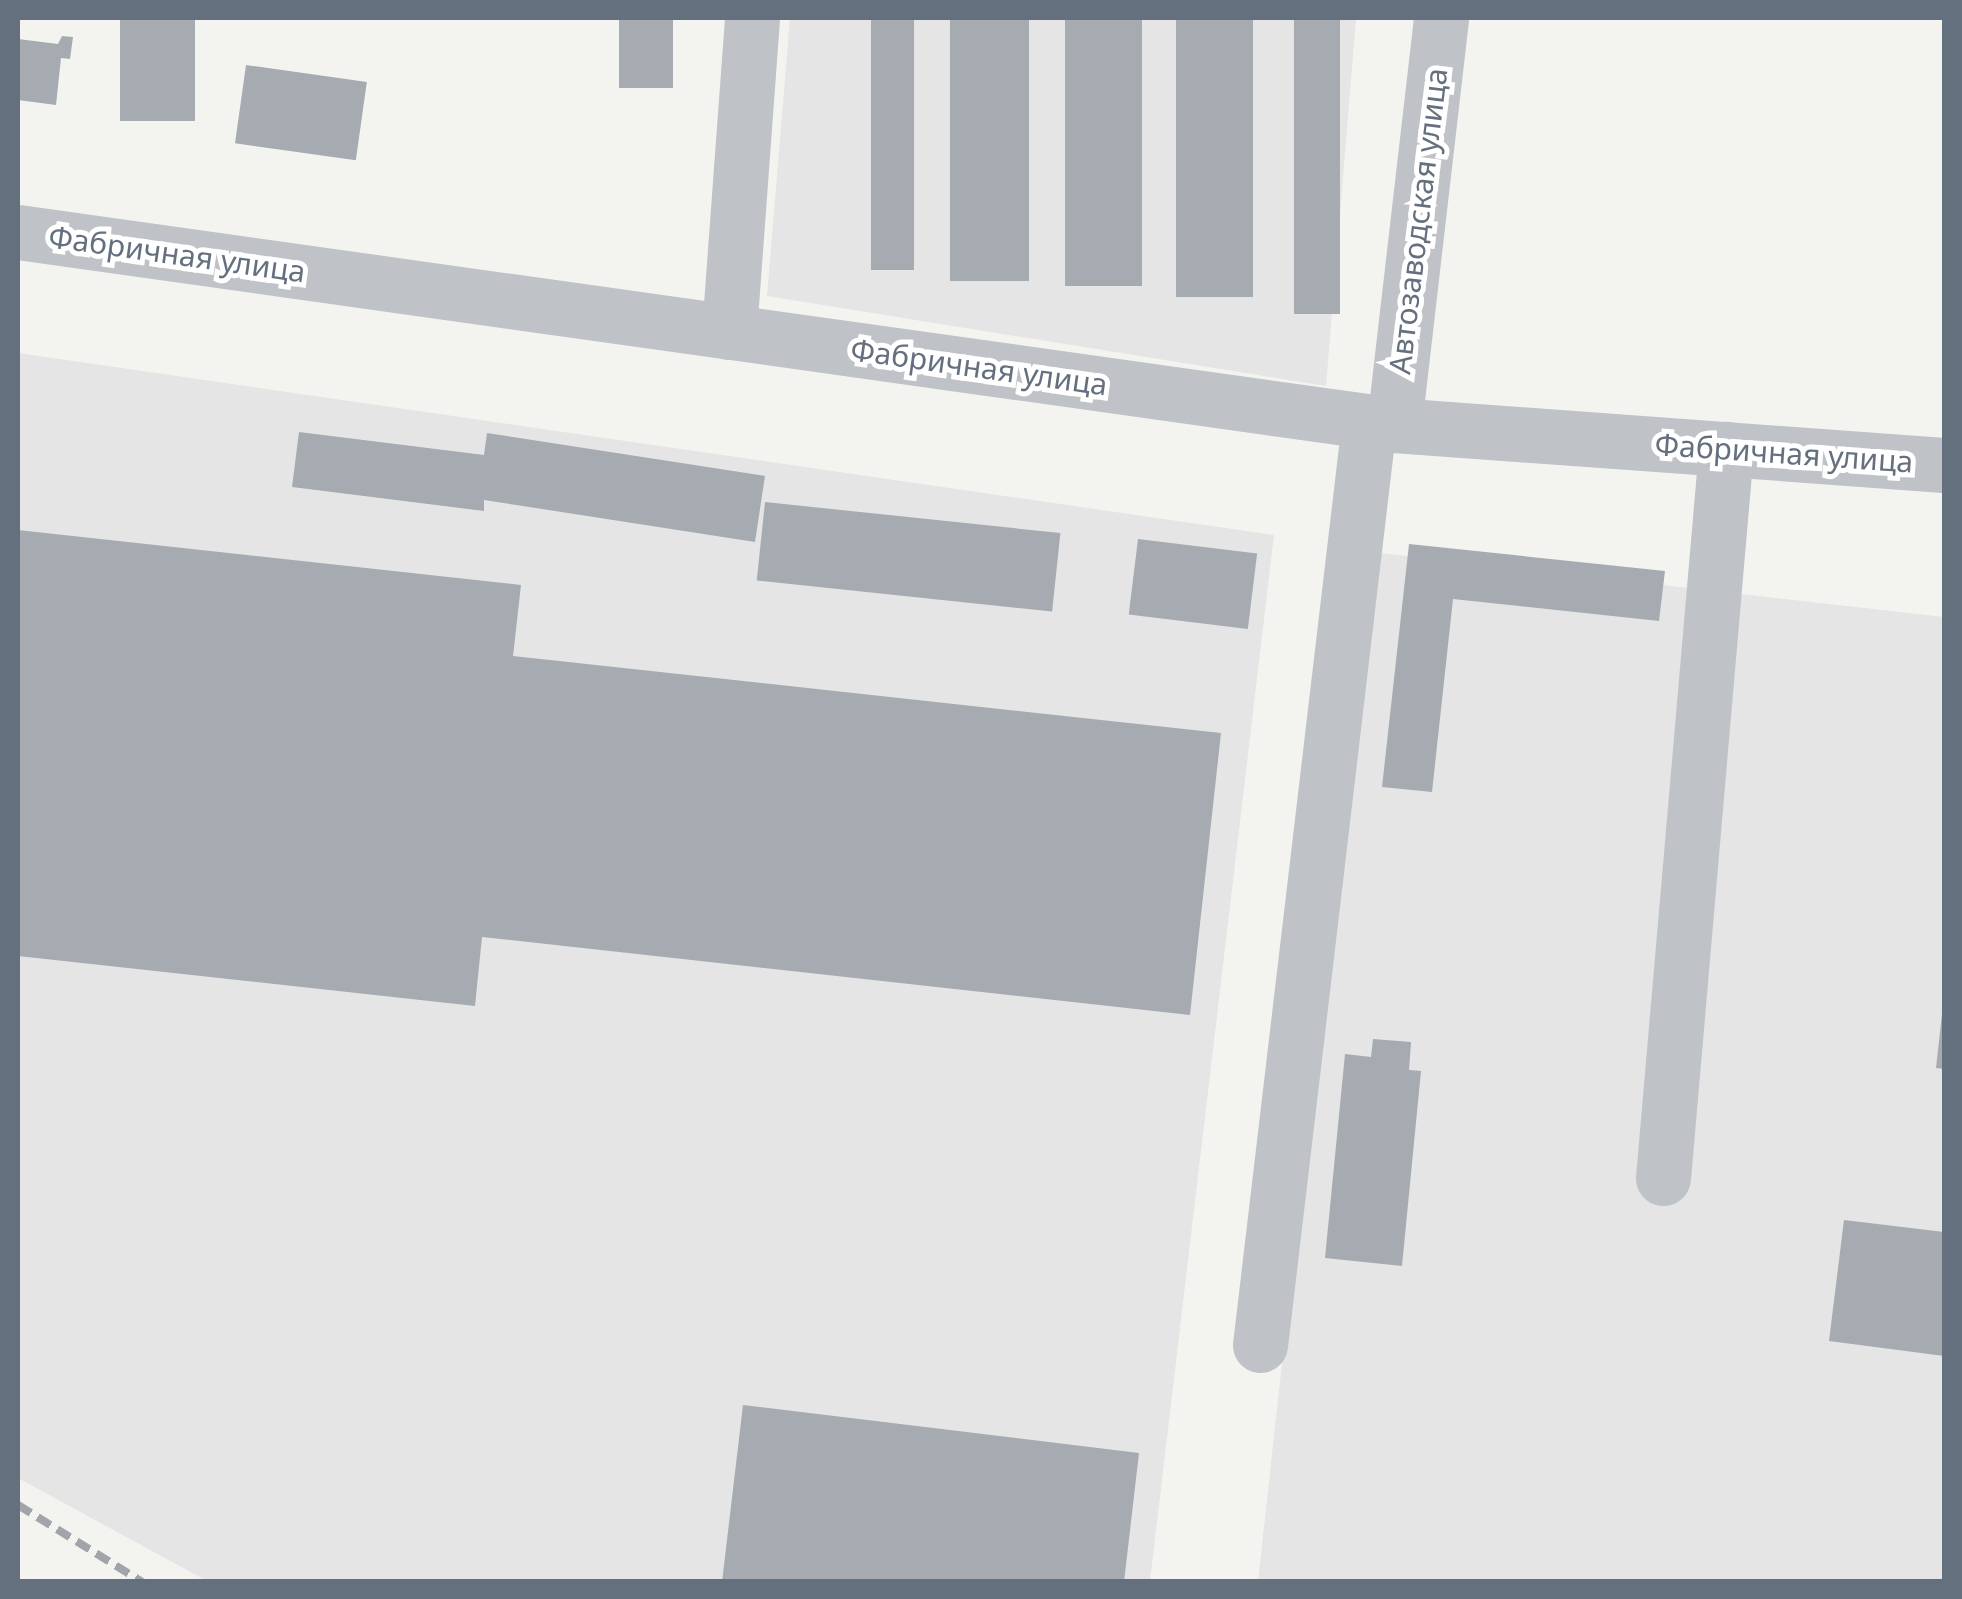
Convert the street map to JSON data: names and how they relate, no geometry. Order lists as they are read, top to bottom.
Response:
{
  "streets": {
    "street": ["Автозаводская улица", "Фабричная улица"]
  },
  "crossings": [
    ["Автозаводская улица", "Фабричная улица"]
  ]
}
